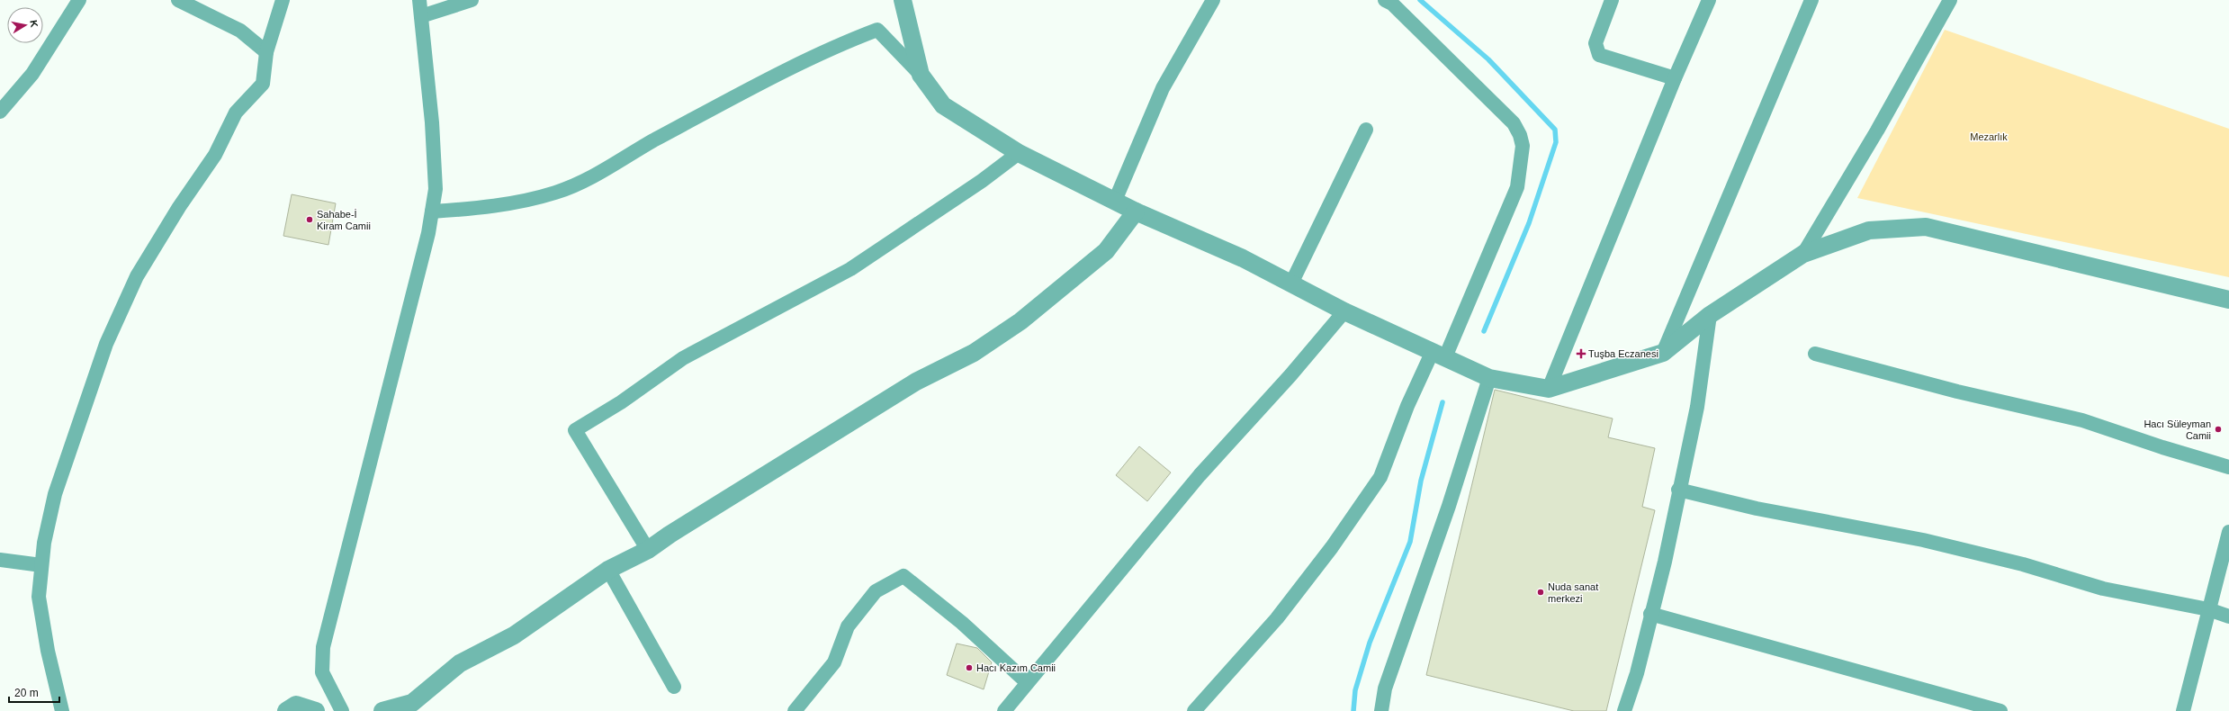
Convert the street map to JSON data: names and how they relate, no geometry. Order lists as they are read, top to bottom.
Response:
{
  "parks": ["Mezarlık"],
  "places": {
    "other": [
      "Sahabe-İ Kiram Camii",
      "Hacı Süleyman Camii",
      "Nuda sanat merkezi",
      "Hacı Kazım Camii"
    ],
    "health": ["Tuşba Eczanesi"]
  },
  "scale_bar": "20 m",
  "north": "right"
}
